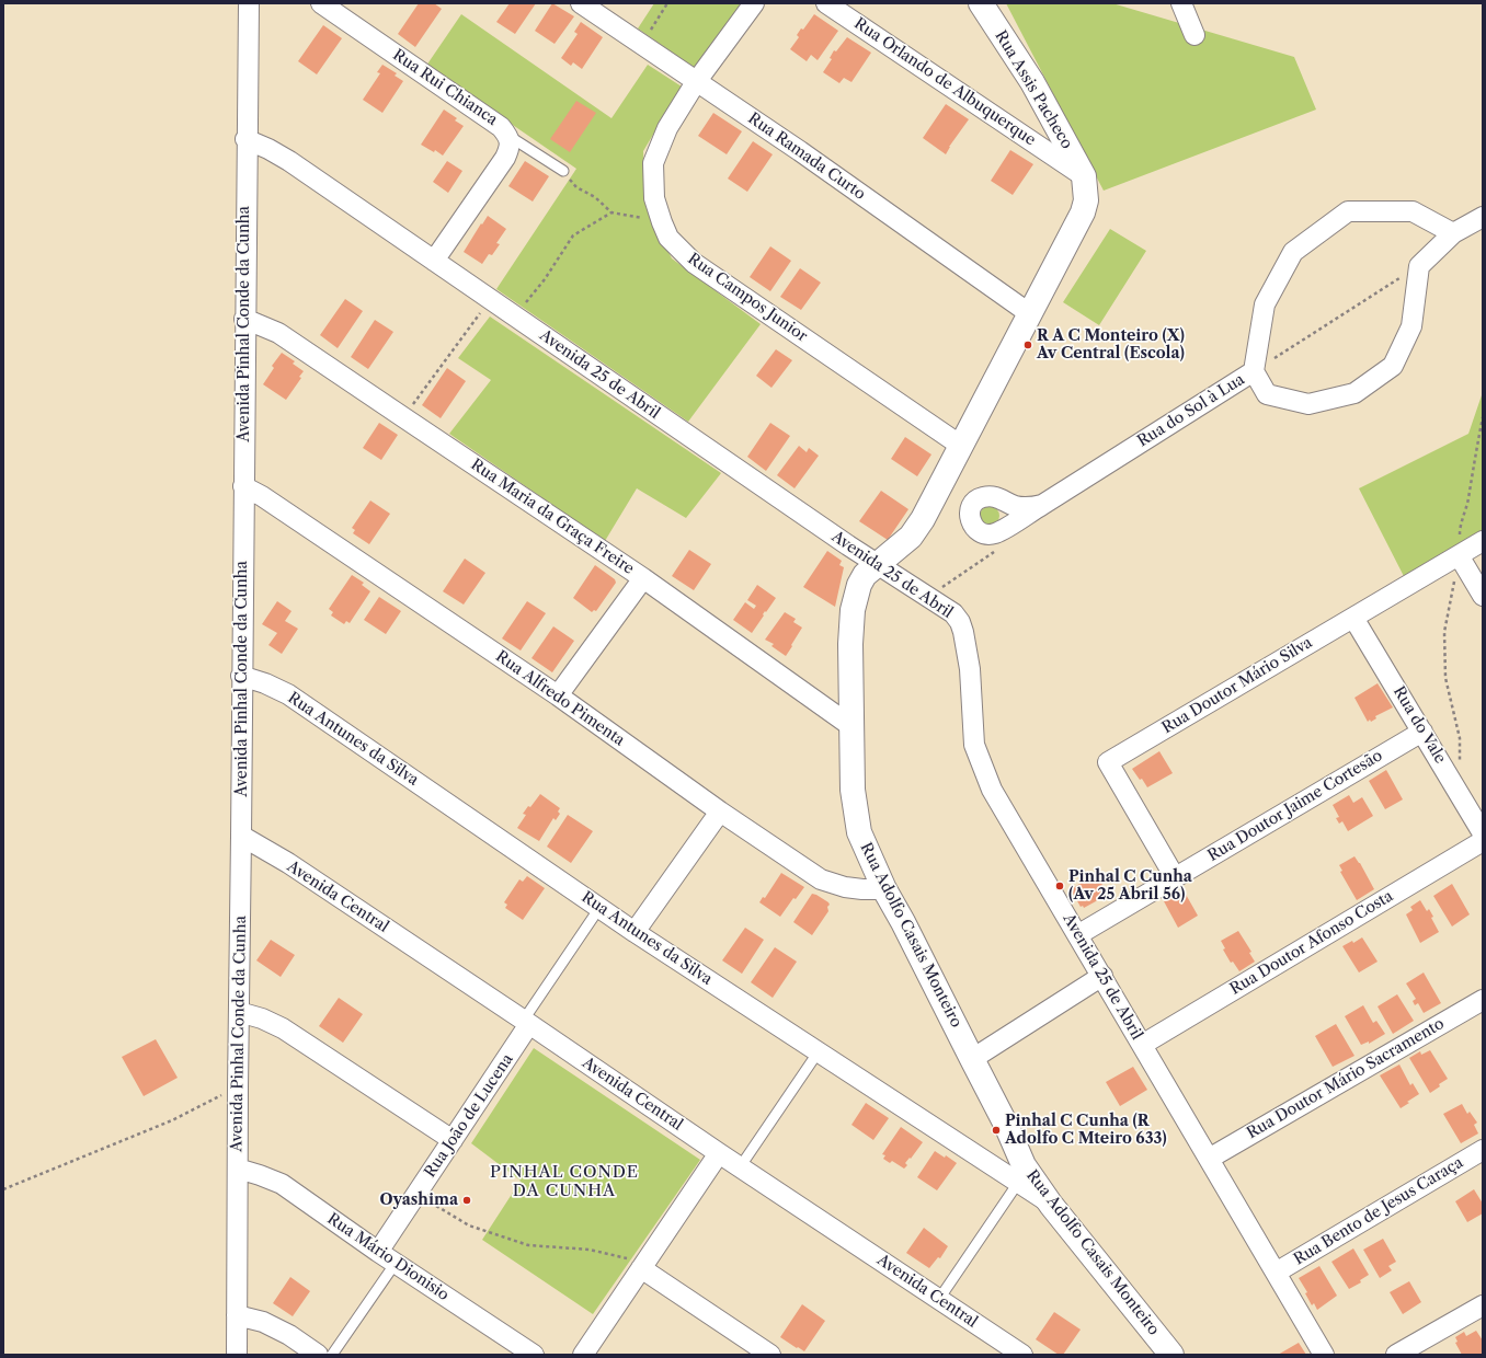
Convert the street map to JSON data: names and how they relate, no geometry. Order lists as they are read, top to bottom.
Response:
{
  "streets": {
    "street": [
      "Rua Orlando de Albuquerque",
      "Rua Rui Chianca",
      "Rua Assis Pacheco",
      "Rua Ramada Curto",
      "Rua Campos Junior",
      "Avenida Pinhal Conde da Cunha",
      "Avenida 25 de Abril",
      "Rua do Sol à Lua",
      "Rua Maria da Graça Freire",
      "Rua Doutor Mário Silva",
      "Rua Alfredo Pimenta",
      "Rua do Vale",
      "Rua Antunes da Silva",
      "Rua Doutor Jaime Cortesão",
      "Avenida Central",
      "Rua Adolfo Casais Monteiro",
      "Rua Doutor Afonso Costa",
      "Rua Doutor Mário Sacramento",
      "Rua João de Lucena",
      "Rua Bento de Jesus Caraça",
      "Rua Mário Dionisio"
    ]
  },
  "crossings": [
    ["Rua Orlando de Albuquerque", "Rua Assis Pacheco"],
    ["Rua Orlando de Albuquerque", "Rua Adolfo Casais Monteiro"],
    ["Rua Rui Chianca", "Avenida 25 de Abril"],
    ["Rua Assis Pacheco", "Rua Adolfo Casais Monteiro"],
    ["Rua Ramada Curto", "Rua Campos Junior"],
    ["Rua Ramada Curto", "Rua Adolfo Casais Monteiro"],
    ["Rua Campos Junior", "Rua Adolfo Casais Monteiro"],
    ["Avenida Pinhal Conde da Cunha", "Avenida 25 de Abril"],
    ["Avenida Pinhal Conde da Cunha", "Rua Maria da Graça Freire"],
    ["Avenida Pinhal Conde da Cunha", "Rua Alfredo Pimenta"],
    ["Avenida Pinhal Conde da Cunha", "Rua Antunes da Silva"],
    ["Avenida Pinhal Conde da Cunha", "Avenida Central"],
    ["Avenida Pinhal Conde da Cunha", "Rua Mário Dionisio"],
    ["Avenida 25 de Abril", "Rua Doutor Jaime Cortesão"],
    ["Avenida 25 de Abril", "Rua Adolfo Casais Monteiro"],
    ["Avenida 25 de Abril", "Rua Doutor Afonso Costa"],
    ["Avenida 25 de Abril", "Rua Doutor Mário Sacramento"],
    ["Avenida 25 de Abril", "Rua Bento de Jesus Caraça"],
    ["Rua Maria da Graça Freire", "Rua Adolfo Casais Monteiro"],
    ["Rua Doutor Mário Silva", "Rua do Vale"],
    ["Rua Doutor Mário Silva", "Rua Doutor Jaime Cortesão"],
    ["Rua Alfredo Pimenta", "Rua Adolfo Casais Monteiro"],
    ["Rua do Vale", "Rua Doutor Jaime Cortesão"],
    ["Rua Antunes da Silva", "Rua Adolfo Casais Monteiro"],
    ["Avenida Central", "Rua João de Lucena"],
    ["Rua João de Lucena", "Rua Mário Dionisio"]
  ],
  "districts": ["PINHAL CONDE DA CUNHA"],
  "places": [
    "R A C Monteiro (X) Av Central (Escola)",
    "Pinhal C Cunha (Av 25 Abril 56)",
    "Pinhal C Cunha (R Adolfo C Mteiro 633)",
    "Oyashima"
  ]
}
